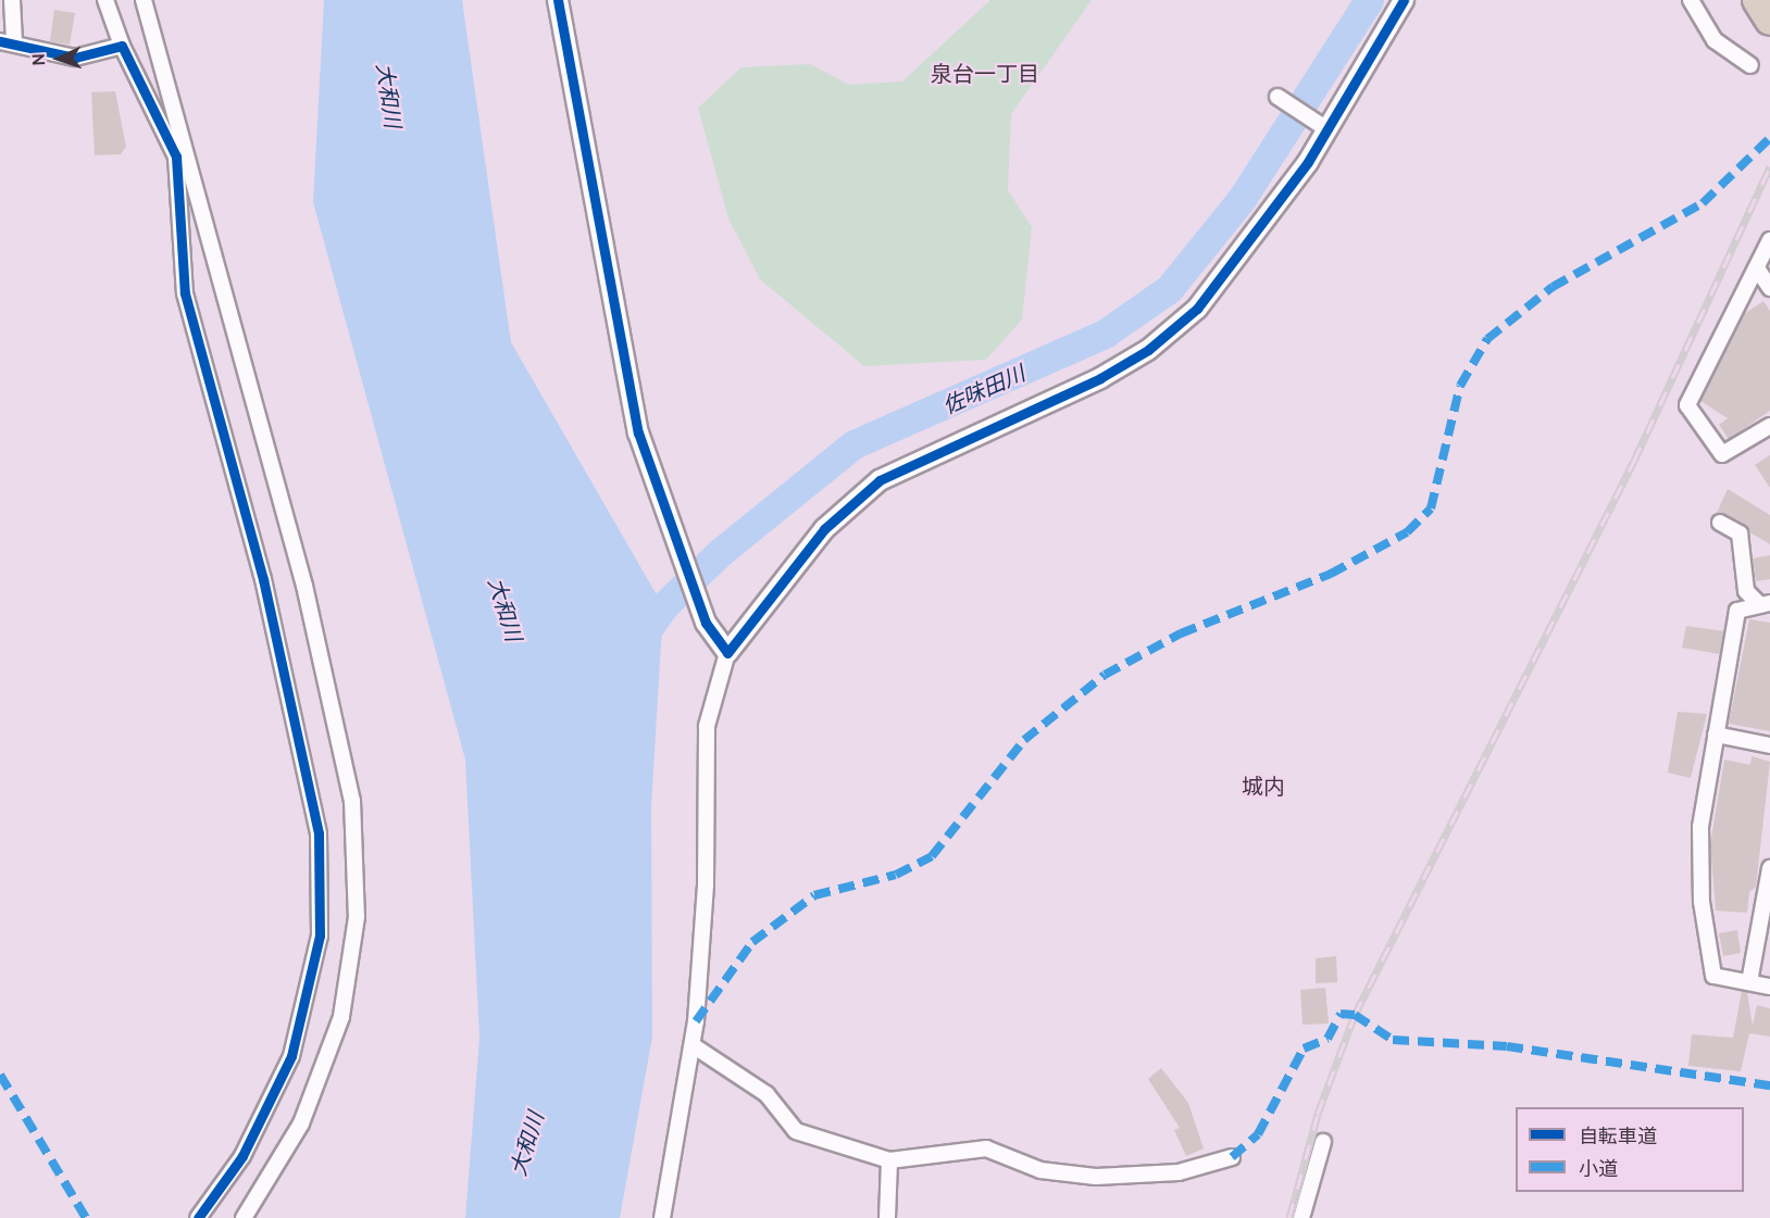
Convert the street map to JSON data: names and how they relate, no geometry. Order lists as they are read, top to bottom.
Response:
{
  "districts": ["泉台一丁目", "城内"],
  "water": ["大和川", "佐味田川"],
  "legend": ["自転車道", "小道"],
  "north": "left"
}
